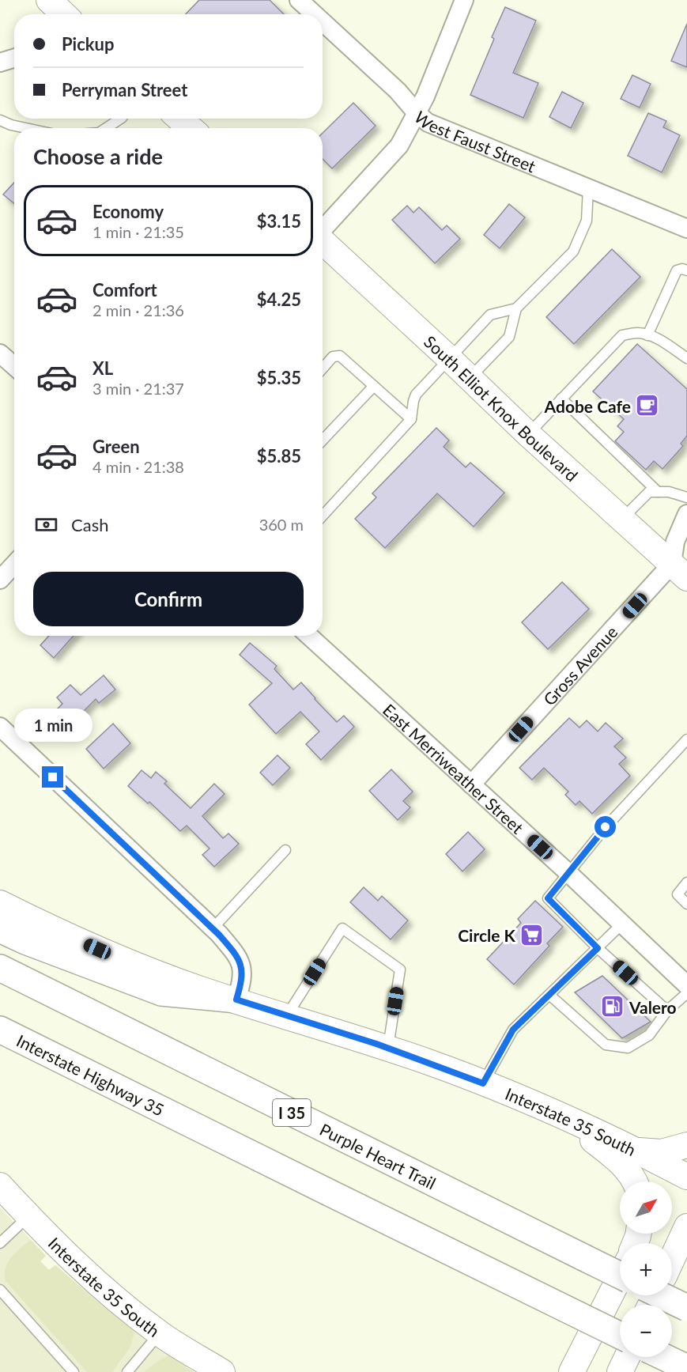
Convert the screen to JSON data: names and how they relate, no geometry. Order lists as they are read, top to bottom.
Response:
{
  "streets": {
    "highway": ["Interstate Highway 35", "I 35", "Purple Heart Trail"],
    "main road": ["South Elliot Knox Boulevard", "Interstate 35 South"],
    "street": ["West Faust Street", "Gross Avenue", "East Merriweather Street"]
  },
  "crossings": [
    ["South Elliot Knox Boulevard", "Gross Avenue"],
    ["Gross Avenue", "East Merriweather Street"]
  ],
  "places": {
    "cafe": ["Adobe Cafe"],
    "supermarket": ["Circle K"],
    "fuel station": ["Valero"]
  },
  "north": "top right",
  "page": {
    "banner": ["Pickup", "Perryman Street"],
    "heading": "Choose a ride",
    "list": [
      {
        "name": "Economy",
        "note": "1 min · 21:35",
        "value": "$3.15"
      },
      {
        "name": "Comfort",
        "note": "2 min · 21:36",
        "value": "$4.25"
      },
      {
        "name": "XL",
        "note": "3 min · 21:37",
        "value": "$5.35"
      },
      {
        "name": "Green",
        "note": "4 min · 21:38",
        "value": "$5.85"
      }
    ],
    "pay": ["Cash", "360 m"],
    "buttons": "Confirm",
    "bubble": "1 min",
    "map_buttons": ["+", "−"]
  }
}
